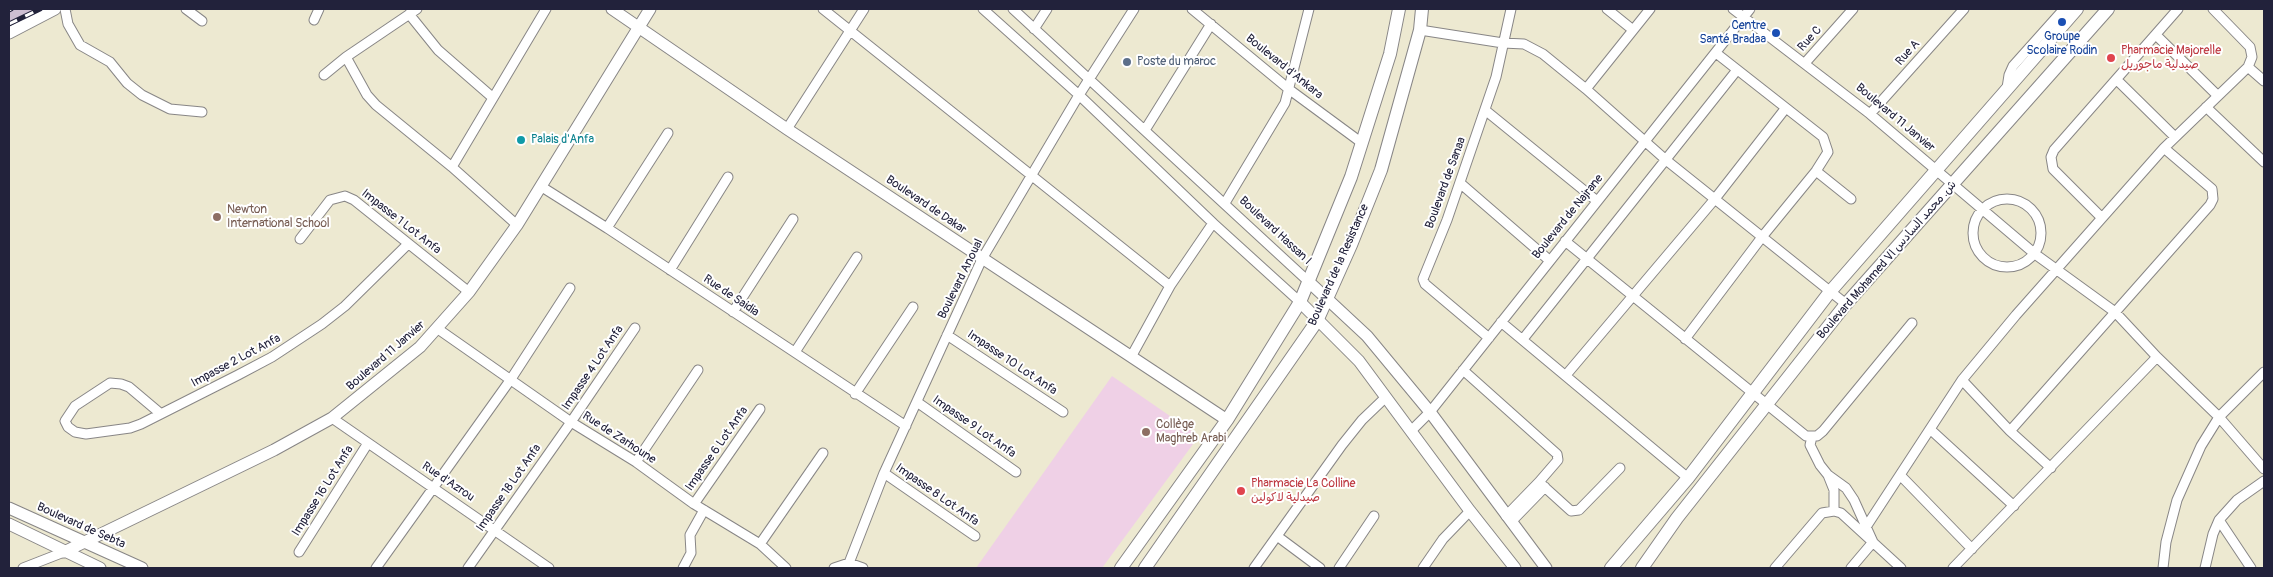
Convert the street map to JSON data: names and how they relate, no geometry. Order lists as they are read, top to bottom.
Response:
{
  "streets": {
    "main road": ["Boulevard Mohamed VI ش. محمد السادس", "Boulevard de la Resistance"],
    "street": [
      "Rue C",
      "Rue A",
      "Boulevard d'Ankara",
      "Boulevard 11 Janvier",
      "Boulevard de Sanaa",
      "Boulevard de Dakar",
      "Boulevard de Najrane",
      "Impasse 1 Lot Anfa",
      "Boulevard Hassan I",
      "Boulevard Anoual",
      "Rue de Saidia",
      "Impasse 2 Lot Anfa",
      "Impasse 10 Lot Anfa",
      "Impasse 4 Lot Anfa",
      "Impasse 9 Lot Anfa",
      "Rue de Zarhoune",
      "Impasse 6 Lot Anfa",
      "Rue d'Azrou",
      "Impasse 18 Lot Anfa",
      "Impasse 16 Lot Anfa",
      "Impasse 8 Lot Anfa",
      "Boulevard de Sebta"
    ]
  },
  "crossings": [
    ["Rue C", "Boulevard 11 Janvier"],
    ["Rue A", "Boulevard 11 Janvier"],
    ["Boulevard d'Ankara", "Boulevard de la Resistance"],
    ["Boulevard 11 Janvier", "Boulevard de Dakar"],
    ["Boulevard 11 Janvier", "Boulevard de Najrane"],
    ["Boulevard 11 Janvier", "Impasse 1 Lot Anfa"],
    ["Boulevard 11 Janvier", "Boulevard Mohamed VI ش. محمد السادس"],
    ["Boulevard 11 Janvier", "Rue de Saidia"],
    ["Boulevard 11 Janvier", "Rue de Zarhoune"],
    ["Boulevard 11 Janvier", "Rue d'Azrou"],
    ["Boulevard 11 Janvier", "Boulevard de Sebta"],
    ["Boulevard de Sanaa", "Boulevard de Najrane"],
    ["Boulevard de Dakar", "Boulevard de la Resistance"],
    ["Boulevard de Dakar", "Boulevard Anoual"],
    ["Boulevard de Najrane", "Boulevard Hassan I"],
    ["Impasse 1 Lot Anfa", "Impasse 2 Lot Anfa"],
    ["Boulevard Hassan I", "Boulevard de la Resistance"],
    ["Boulevard Hassan I", "Boulevard Anoual"],
    ["Boulevard Anoual", "Rue de Saidia"],
    ["Boulevard Anoual", "Impasse 10 Lot Anfa"],
    ["Boulevard Anoual", "Impasse 9 Lot Anfa"],
    ["Boulevard Anoual", "Impasse 8 Lot Anfa"],
    ["Impasse 4 Lot Anfa", "Rue de Zarhoune"],
    ["Impasse 4 Lot Anfa", "Impasse 18 Lot Anfa"],
    ["Rue de Zarhoune", "Impasse 6 Lot Anfa"],
    ["Rue de Zarhoune", "Impasse 18 Lot Anfa"],
    ["Rue d'Azrou", "Impasse 18 Lot Anfa"],
    ["Rue d'Azrou", "Impasse 16 Lot Anfa"]
  ],
  "places": [
    "Groupe Scolaire Rodin",
    "Centre Santé Bradaa",
    "Pharmacie Majorelle صيدلية ماجوريل",
    "Poste du maroc",
    "Palais d'Anfa",
    "Newton International School",
    "Collège Maghreb Arabi",
    "Pharmacie La Colline صيدلية لاكولين"
  ]
}
